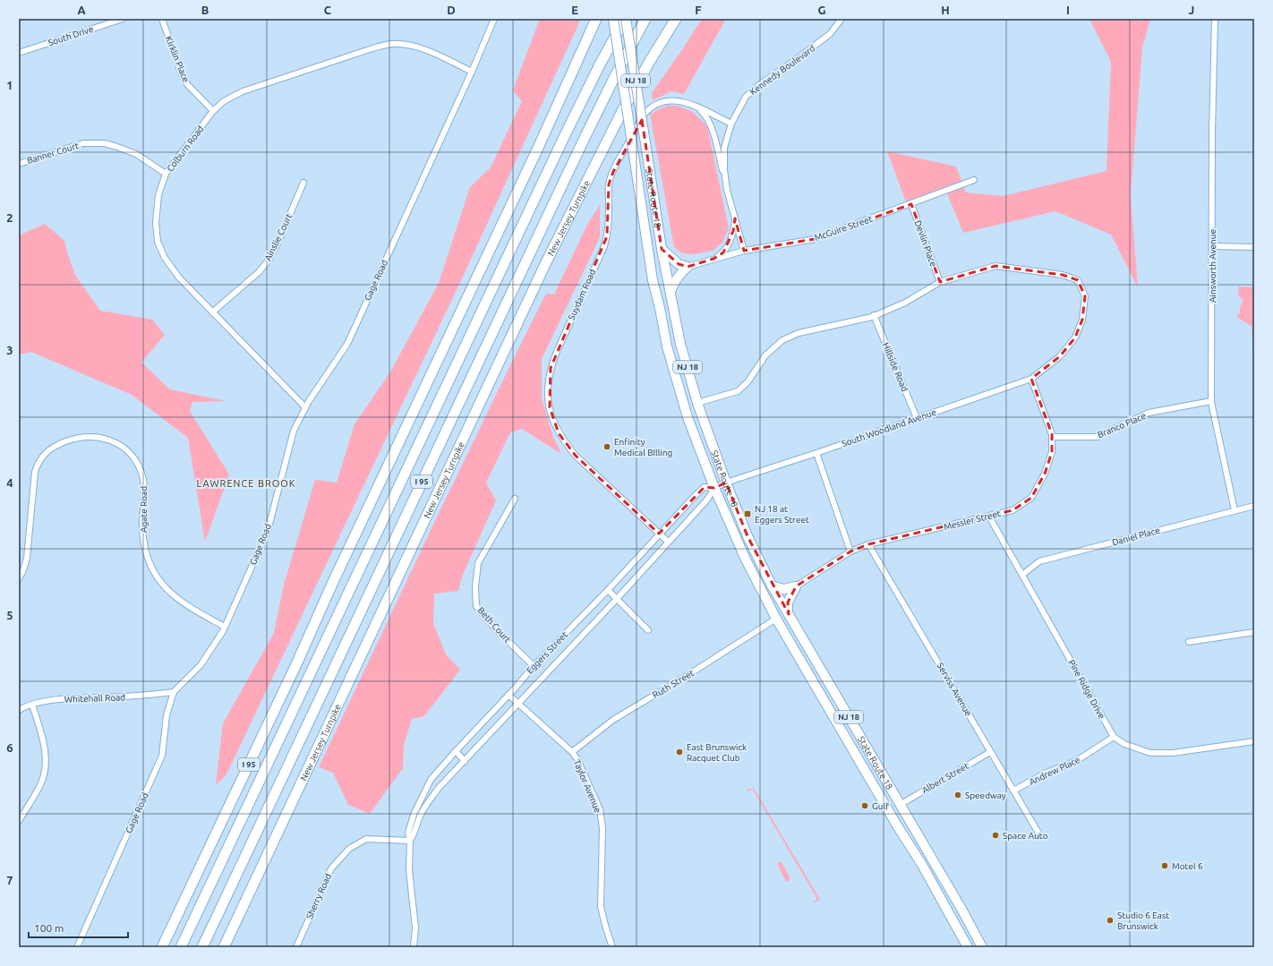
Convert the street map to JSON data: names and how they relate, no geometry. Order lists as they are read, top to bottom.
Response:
{
  "streets": {
    "highway": [
      "NJ 18",
      "State Route 18",
      "New Jersey Turnpike",
      "I 95"
    ],
    "street": [
      "South Drive",
      "Kirklin Place",
      "Kennedy Boulevard",
      "Colburn Road",
      "Banner Court",
      "McGuire Street",
      "Ainslie Court",
      "Devlin Place",
      "Ainsworth Avenue",
      "Gage Road",
      "Suydam Road",
      "Hillside Road",
      "Branco Place",
      "South Woodland Avenue",
      "Agate Road",
      "Messler Street",
      "Daniel Place",
      "Beth Court",
      "Eggers Street",
      "Ruth Street",
      "Serviss Avenue",
      "Pine Ridge Drive",
      "Whitehall Road",
      "Andrew Place",
      "Albert Street",
      "Taylor Avenue",
      "Sherry Road"
    ]
  },
  "crossings": [
    ["Kirklin Place", "Colburn Road"],
    ["Kennedy Boulevard", "McGuire Street"],
    ["Kennedy Boulevard", "Suydam Road"],
    ["Colburn Road", "Banner Court"],
    ["Colburn Road", "Ainslie Court"],
    ["Colburn Road", "Gage Road"],
    ["State Route 18", "South Woodland Avenue"],
    ["State Route 18", "I 95"],
    ["State Route 18", "Eggers Street"],
    ["State Route 18", "Ruth Street"],
    ["State Route 18", "Albert Street"],
    ["McGuire Street", "Devlin Place"],
    ["Devlin Place", "South Woodland Avenue"],
    ["Ainsworth Avenue", "Branco Place"],
    ["Ainsworth Avenue", "Daniel Place"],
    ["Gage Road", "Agate Road"],
    ["Gage Road", "Whitehall Road"],
    ["Suydam Road", "Eggers Street"],
    ["Hillside Road", "South Woodland Avenue"],
    ["Branco Place", "Messler Street"],
    ["South Woodland Avenue", "Messler Street"],
    ["South Woodland Avenue", "Eggers Street"],
    ["Messler Street", "Serviss Avenue"],
    ["Messler Street", "Pine Ridge Drive"],
    ["Daniel Place", "Pine Ridge Drive"],
    ["Beth Court", "Eggers Street"],
    ["Eggers Street", "Taylor Avenue"],
    ["Eggers Street", "Sherry Road"],
    ["Ruth Street", "Taylor Avenue"],
    ["Serviss Avenue", "Andrew Place"],
    ["Serviss Avenue", "Albert Street"],
    ["Pine Ridge Drive", "Andrew Place"]
  ],
  "districts": ["LAWRENCE BROOK"],
  "places": {
    "other": [
      "Enfinity Medical BIlling",
      "East Brunswick Racquet Club",
      "Speedway",
      "Gulf",
      "Space Auto",
      "Motel 6",
      "Studio 6 East Brunswick"
    ],
    "transit": ["NJ 18 at Eggers Street"]
  },
  "scale_bar": "100 m",
  "grid": {
    "columns": [
      "A",
      "B",
      "C",
      "D",
      "E",
      "F",
      "G",
      "H",
      "I",
      "J"
    ],
    "rows": [
      "1",
      "2",
      "3",
      "4",
      "5",
      "6",
      "7"
    ]
  }
}
